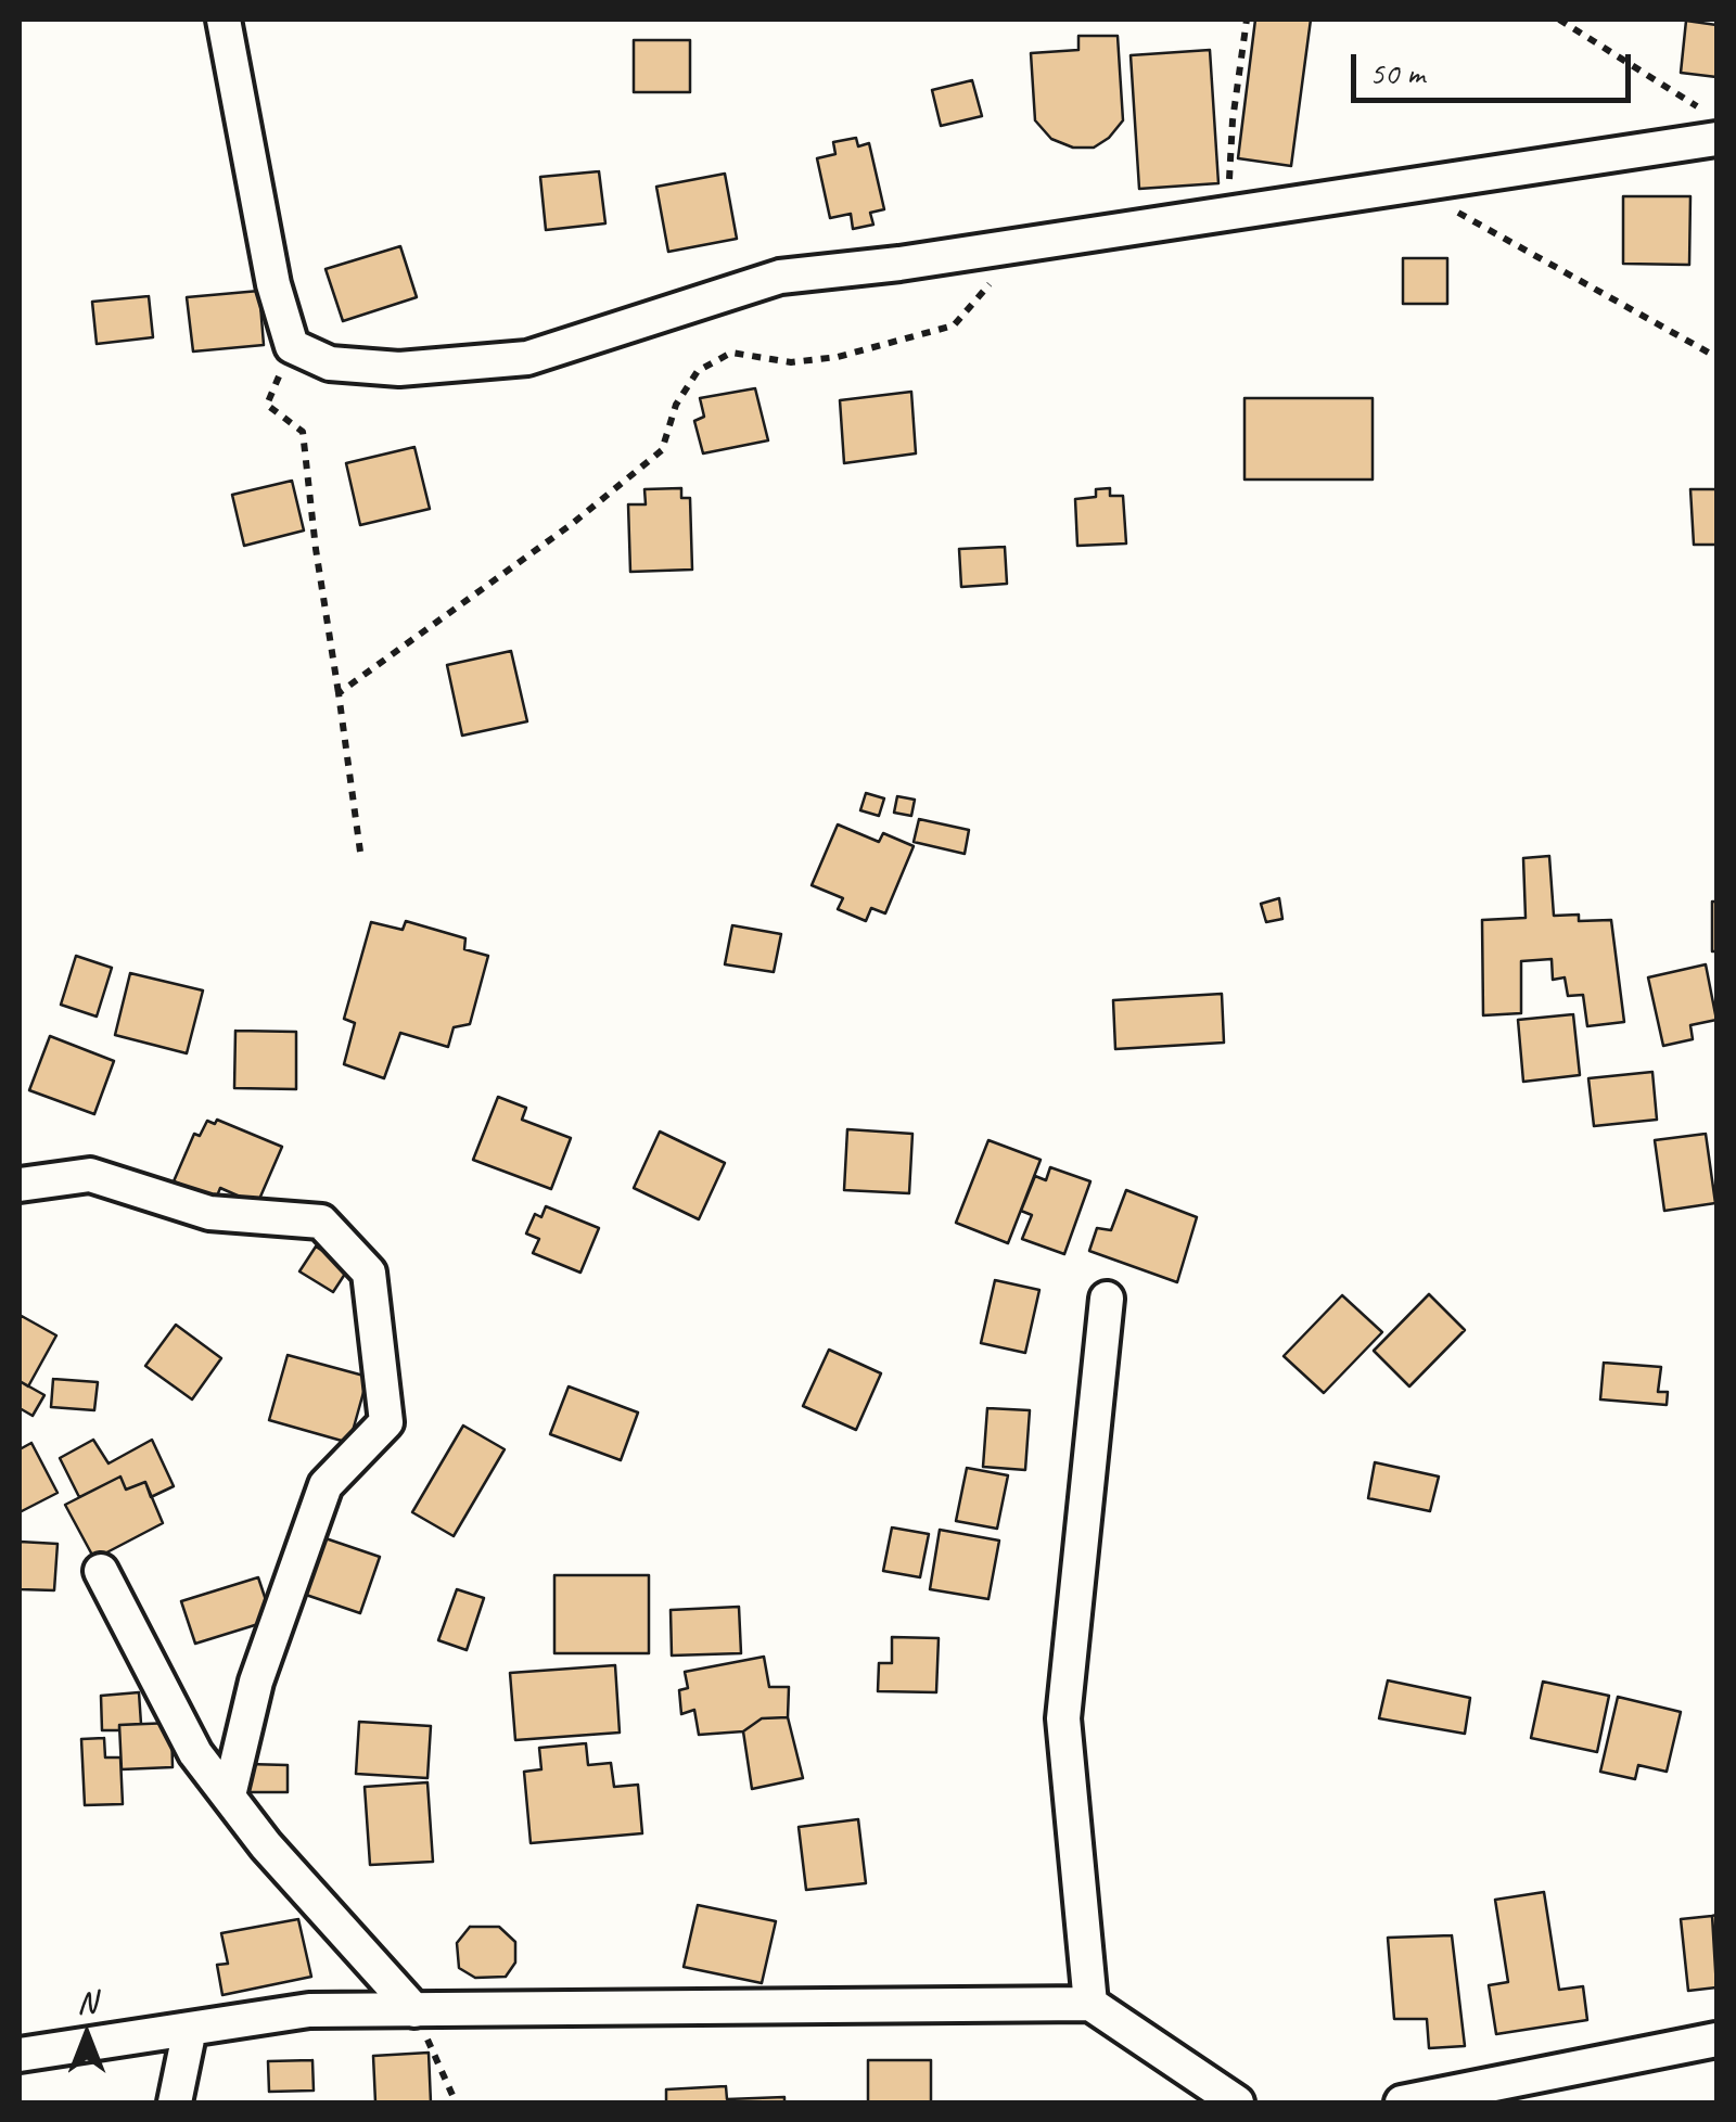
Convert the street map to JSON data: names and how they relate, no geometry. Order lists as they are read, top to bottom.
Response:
{
  "scale_bar": "50 m",
  "north": "top"
}
